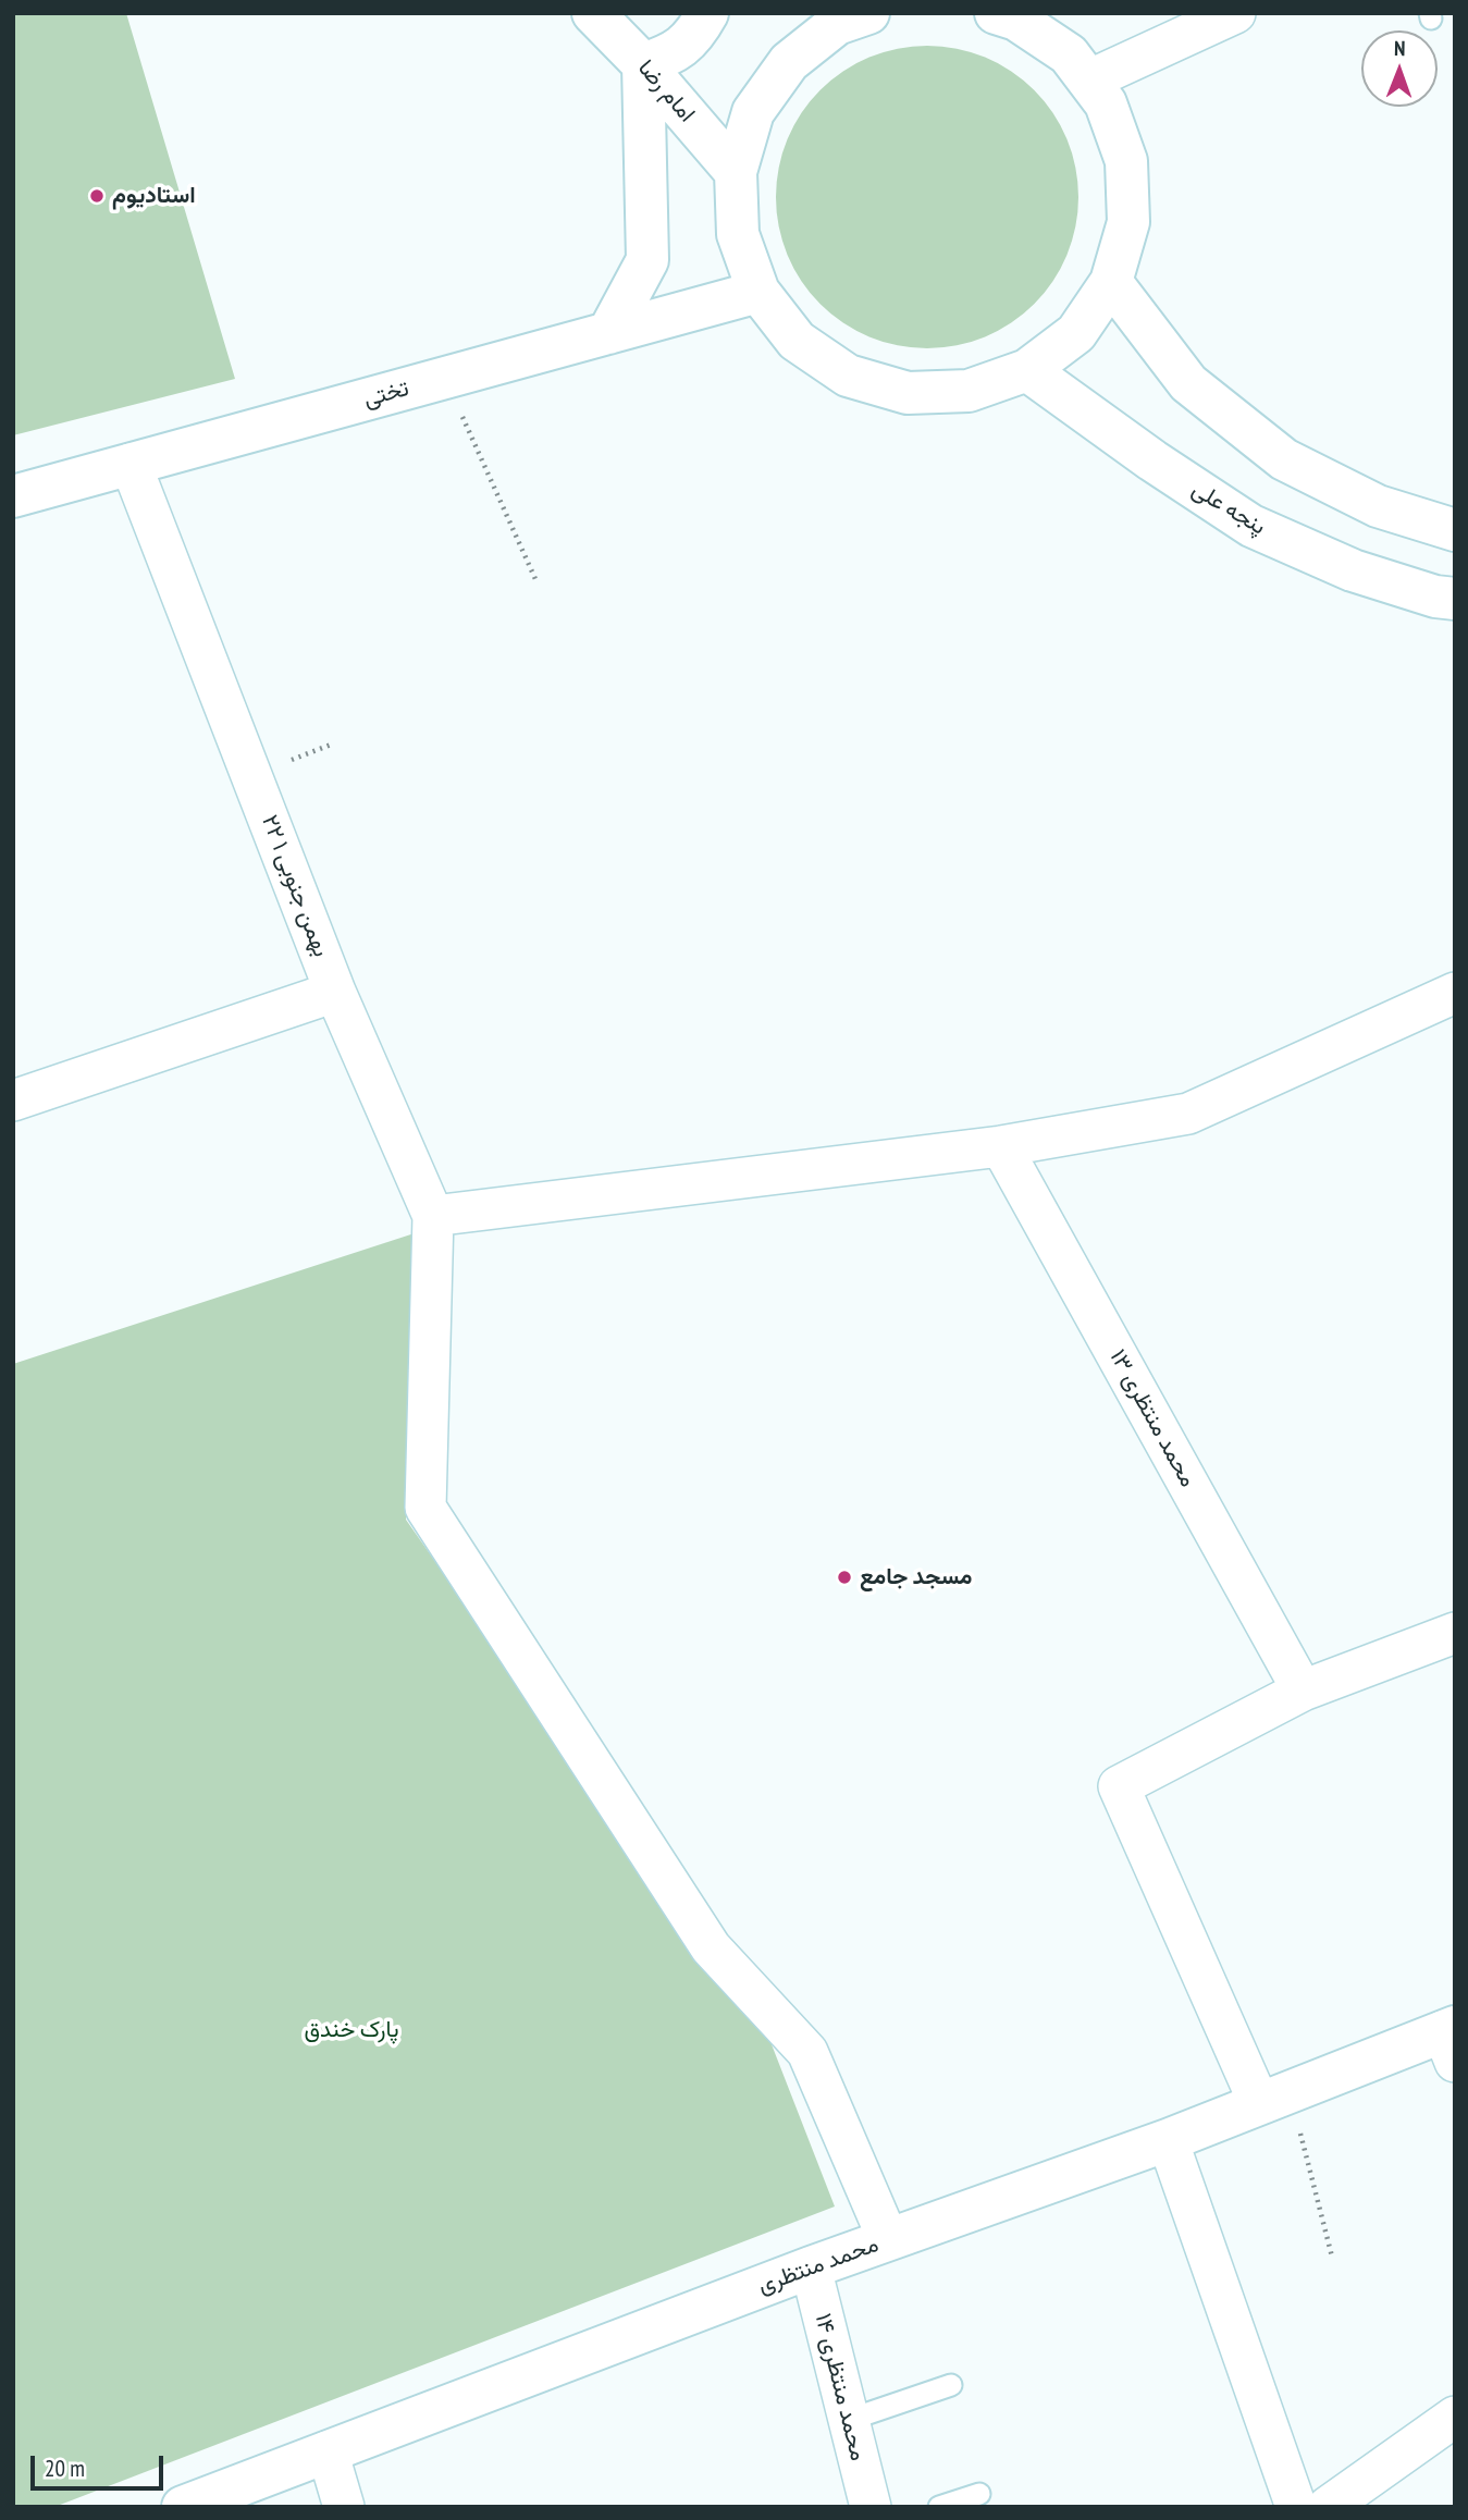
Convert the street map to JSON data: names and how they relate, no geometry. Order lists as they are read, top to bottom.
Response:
{
  "streets": {
    "main road": [
      "امام رضا",
      "تختی",
      "پنجه علی",
      "محمد منتظری"
    ],
    "street": ["۲۲ بهمن جنوبی ۱", "محمد منتظری ۱۳", "محمد منتظری ۱۴"]
  },
  "crossings": [
    ["تختی", "۲۲ بهمن جنوبی ۱"],
    ["محمد منتظری", "محمد منتظری ۱۴"]
  ],
  "parks": ["پارک خندق"],
  "places": ["استادیوم", "مسجد جامع"],
  "scale_bar": "20 m",
  "north": "top"
}
